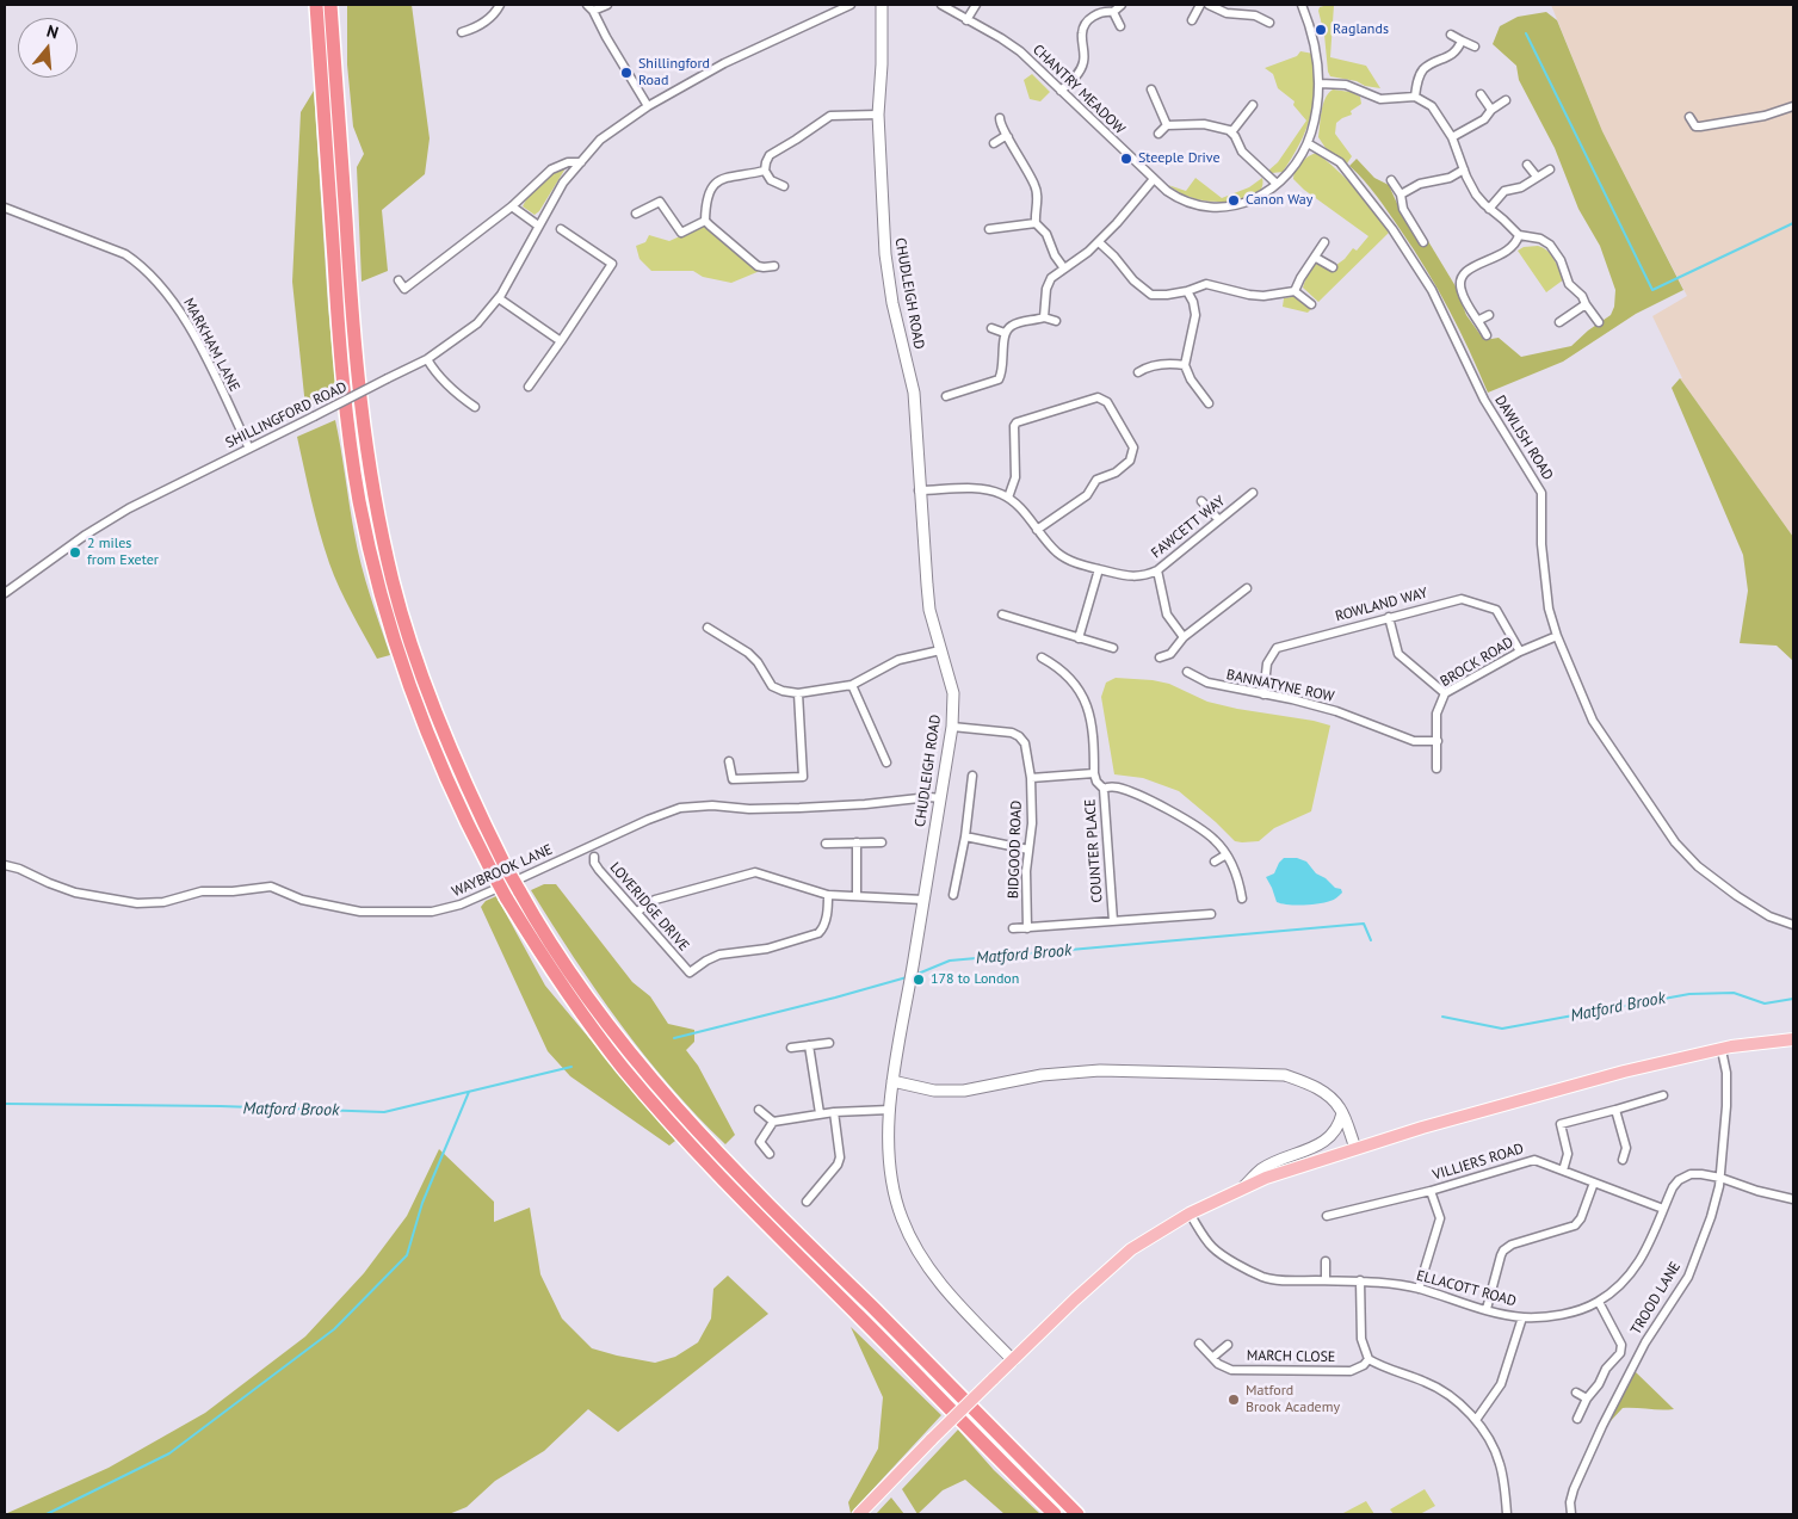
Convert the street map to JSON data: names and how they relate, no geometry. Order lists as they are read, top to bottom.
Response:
{
  "streets": {
    "street": [
      "CHANTRY MEADOW",
      "CHUDLEIGH ROAD",
      "MARKHAM LANE",
      "SHILLINGFORD ROAD",
      "DAWLISH ROAD",
      "FAWCETT WAY",
      "ROWLAND WAY",
      "BROCK ROAD",
      "BANNATYNE ROW",
      "BIDGOOD ROAD",
      "COUNTER PLACE",
      "WAYBROOK LANE",
      "LOVERIDGE DRIVE",
      "VILLIERS ROAD",
      "ELLACOTT ROAD",
      "TROOD LANE",
      "MARCH CLOSE"
    ]
  },
  "crossings": [
    ["CHANTRY MEADOW", "DAWLISH ROAD"],
    ["CHUDLEIGH ROAD", "BIDGOOD ROAD"],
    ["CHUDLEIGH ROAD", "WAYBROOK LANE"],
    ["MARKHAM LANE", "SHILLINGFORD ROAD"],
    ["DAWLISH ROAD", "BROCK ROAD"],
    ["ROWLAND WAY", "BROCK ROAD"],
    ["ROWLAND WAY", "BANNATYNE ROW"],
    ["BROCK ROAD", "BANNATYNE ROW"],
    ["VILLIERS ROAD", "ELLACOTT ROAD"],
    ["ELLACOTT ROAD", "TROOD LANE"]
  ],
  "water": ["Matford Brook"],
  "places": [
    "Raglands",
    "Shillingford Road",
    "Steeple Drive",
    "Canon Way",
    "2 miles from Exeter",
    "178 to London",
    "Matford Brook Academy"
  ],
  "north": "top"
}
